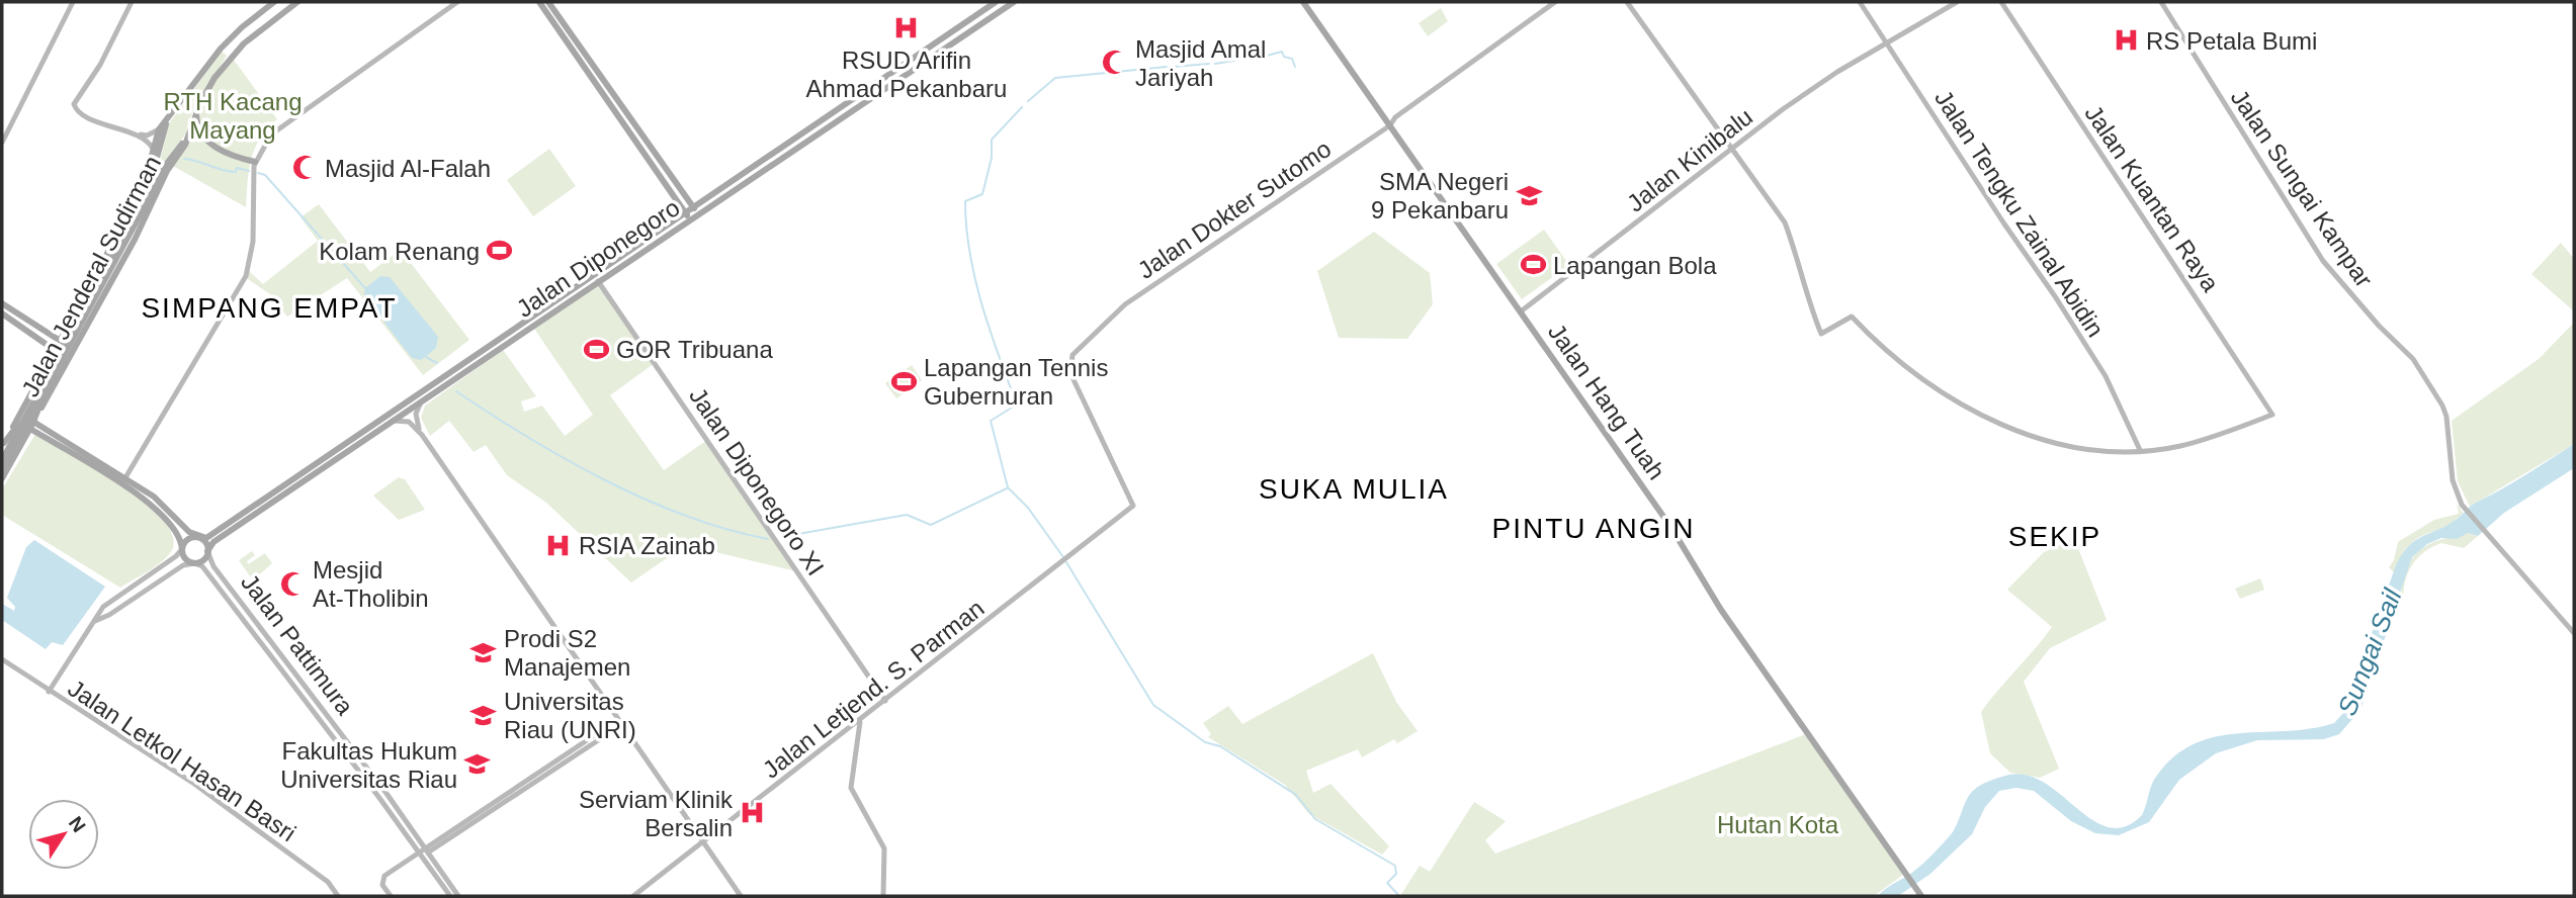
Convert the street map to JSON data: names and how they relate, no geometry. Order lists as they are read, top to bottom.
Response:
{
  "streets": {
    "main road": ["Jalan Diponegoro", "Jalan Jenderal Sudirman", "Jalan Hang Tuah"],
    "street": [
      "Jalan Kinibalu",
      "Jalan Sungai Kampar",
      "Jalan Kuantan Raya",
      "Jalan Dokter Sutomo",
      "Jalan Tengku Zainal Abidin",
      "Jalan Diponegoro XI",
      "Jalan Pattimura",
      "Jalan Letjend. S. Parman",
      "Jalan Letkol Hasan Basri"
    ]
  },
  "crossings": [
    ["Jalan Kinibalu", "Jalan Tengku Zainal Abidin"],
    ["Jalan Kinibalu", "Jalan Hang Tuah"],
    ["Jalan Kuantan Raya", "Jalan Tengku Zainal Abidin"],
    ["Jalan Dokter Sutomo", "Jalan Hang Tuah"],
    ["Jalan Dokter Sutomo", "Jalan Letjend. S. Parman"],
    ["Jalan Diponegoro", "Jalan Diponegoro XI"],
    ["Jalan Diponegoro", "Jalan Pattimura"],
    ["Jalan Diponegoro XI", "Jalan Letjend. S. Parman"]
  ],
  "districts": [
    "SIMPANG EMPAT",
    "SUKA MULIA",
    "PINTU ANGIN",
    "SEKIP"
  ],
  "water": ["Sungai Sail"],
  "parks": ["RTH Kacang Mayang", "Hutan Kota"],
  "places": {
    "hospital": [
      "RSUD Arifin Ahmad Pekanbaru",
      "RS Petala Bumi",
      "RSIA Zainab",
      "Serviam Klinik Bersalin"
    ],
    "mosque": ["Masjid Amal Jariyah", "Masjid Al-Falah", "Mesjid At-Tholibin"],
    "school or university": [
      "SMA Negeri 9 Pekanbaru",
      "Prodi S2 Manajemen",
      "Universitas Riau (UNRI)",
      "Fakultas Hukum Universitas Riau"
    ],
    "sports": [
      "Kolam Renang",
      "Lapangan Bola",
      "GOR Tribuana",
      "Lapangan Tennis Gubernuran"
    ]
  },
  "north": "top right"
}
